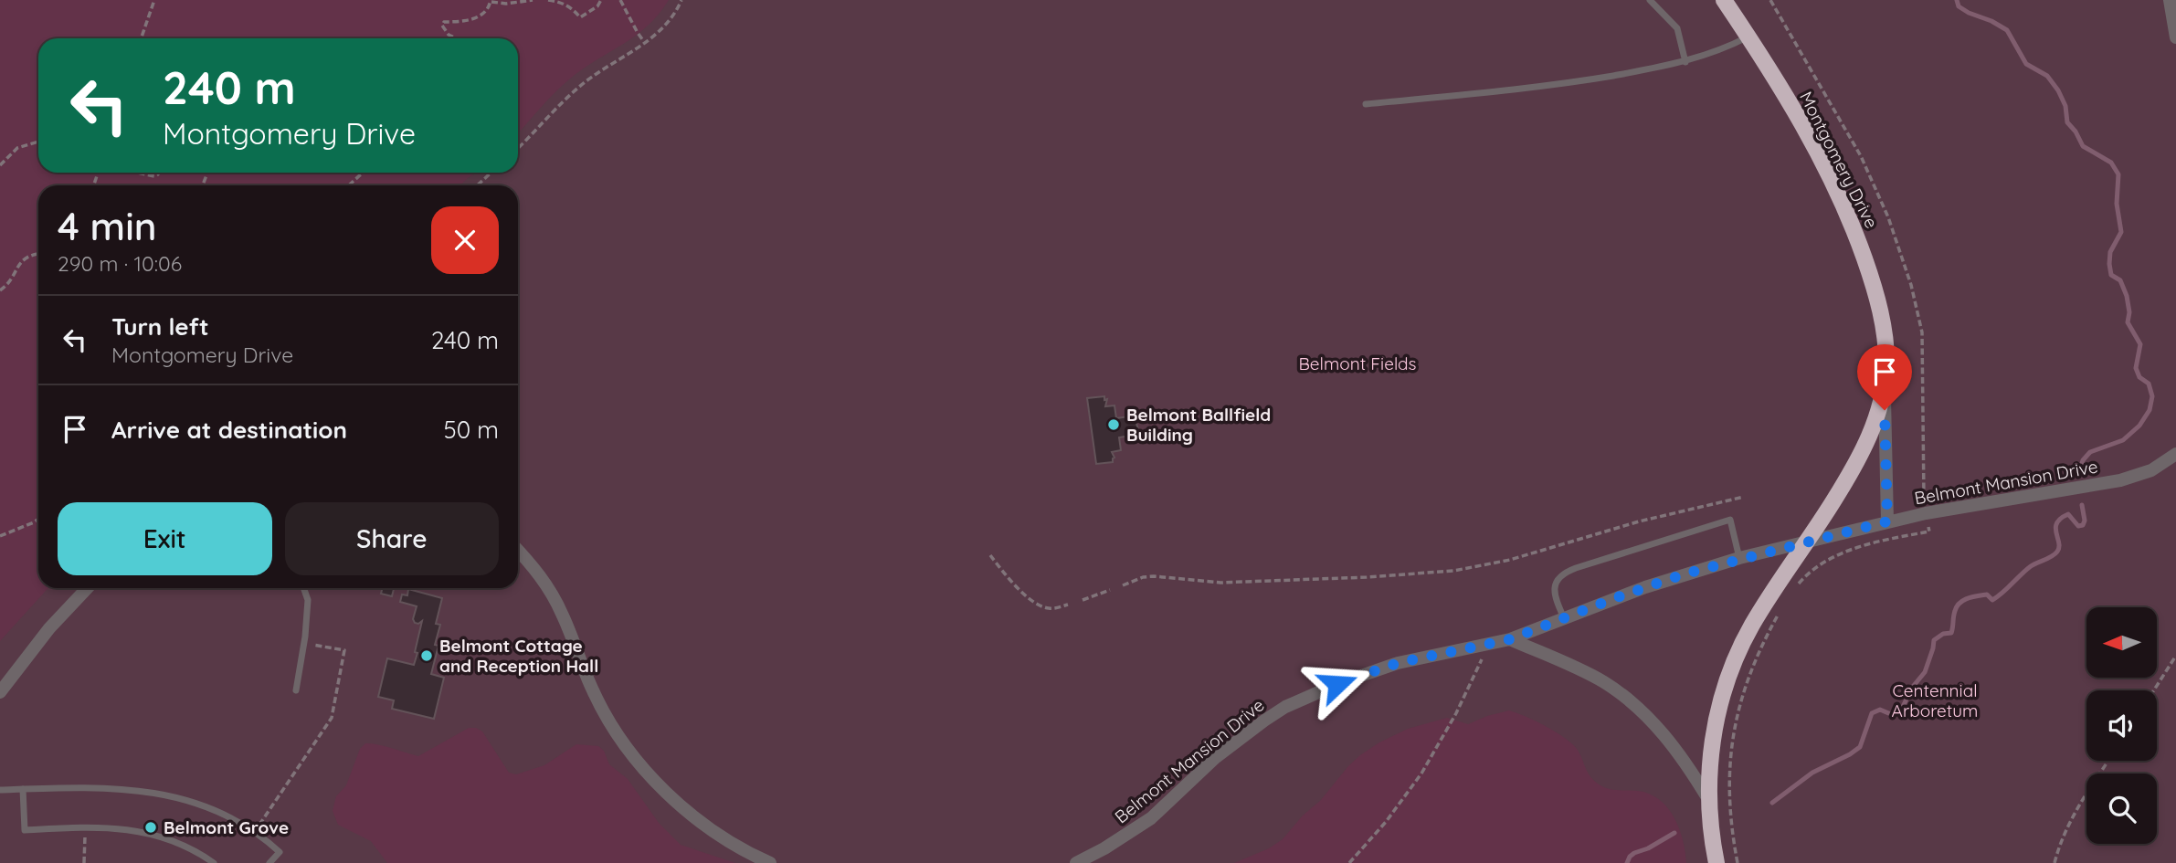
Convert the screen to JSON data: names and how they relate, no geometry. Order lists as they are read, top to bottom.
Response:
{
  "streets": {
    "main road": ["Montgomery Drive"],
    "street": ["Belmont Mansion Drive"]
  },
  "crossings": [
    ["Montgomery Drive", "Belmont Mansion Drive"]
  ],
  "parks": ["Belmont Fields", "Centennial Arboretum"],
  "places": ["Belmont Ballfield Building", "Belmont Cottage and Reception Hall", "Belmont Grove"],
  "north": "left",
  "page": {
    "turn": ["240 m", "Montgomery Drive"],
    "heading": ["4 min", "290 m · 10:06"],
    "list": [
      {
        "name": "Turn left",
        "note": "Montgomery Drive",
        "value": "240 m"
      },
      {
        "name": "Arrive at destination",
        "value": "50 m"
      }
    ],
    "buttons": ["Exit", "Share"]
  }
}
